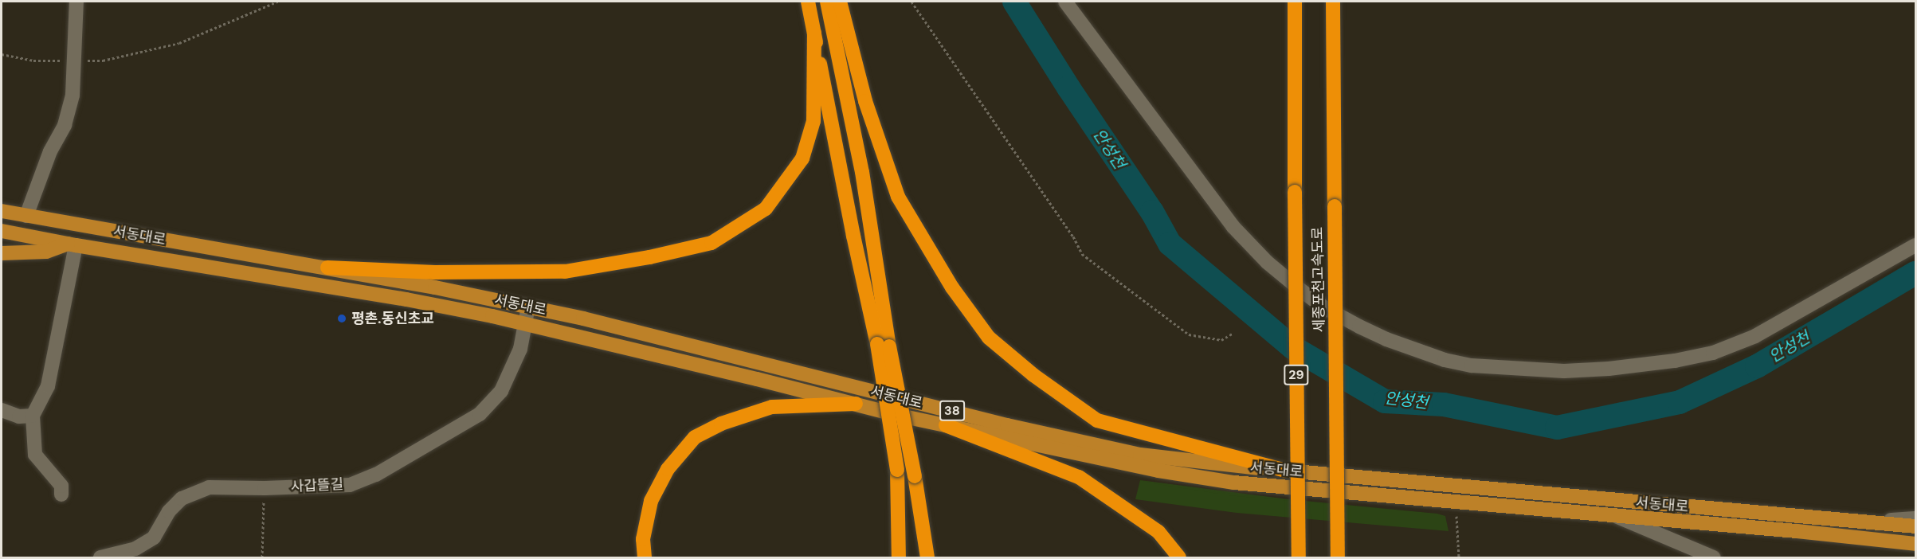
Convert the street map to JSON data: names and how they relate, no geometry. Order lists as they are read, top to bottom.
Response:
{
  "streets": {
    "highway": ["세종포천고속도로", "29"],
    "main road": ["서동대로", "38"],
    "street": ["사갑뜰길"]
  },
  "crossings": [
    ["서동대로", "사갑뜰길"]
  ],
  "water": ["안성천"],
  "places": ["평촌.동신초교"]
}
